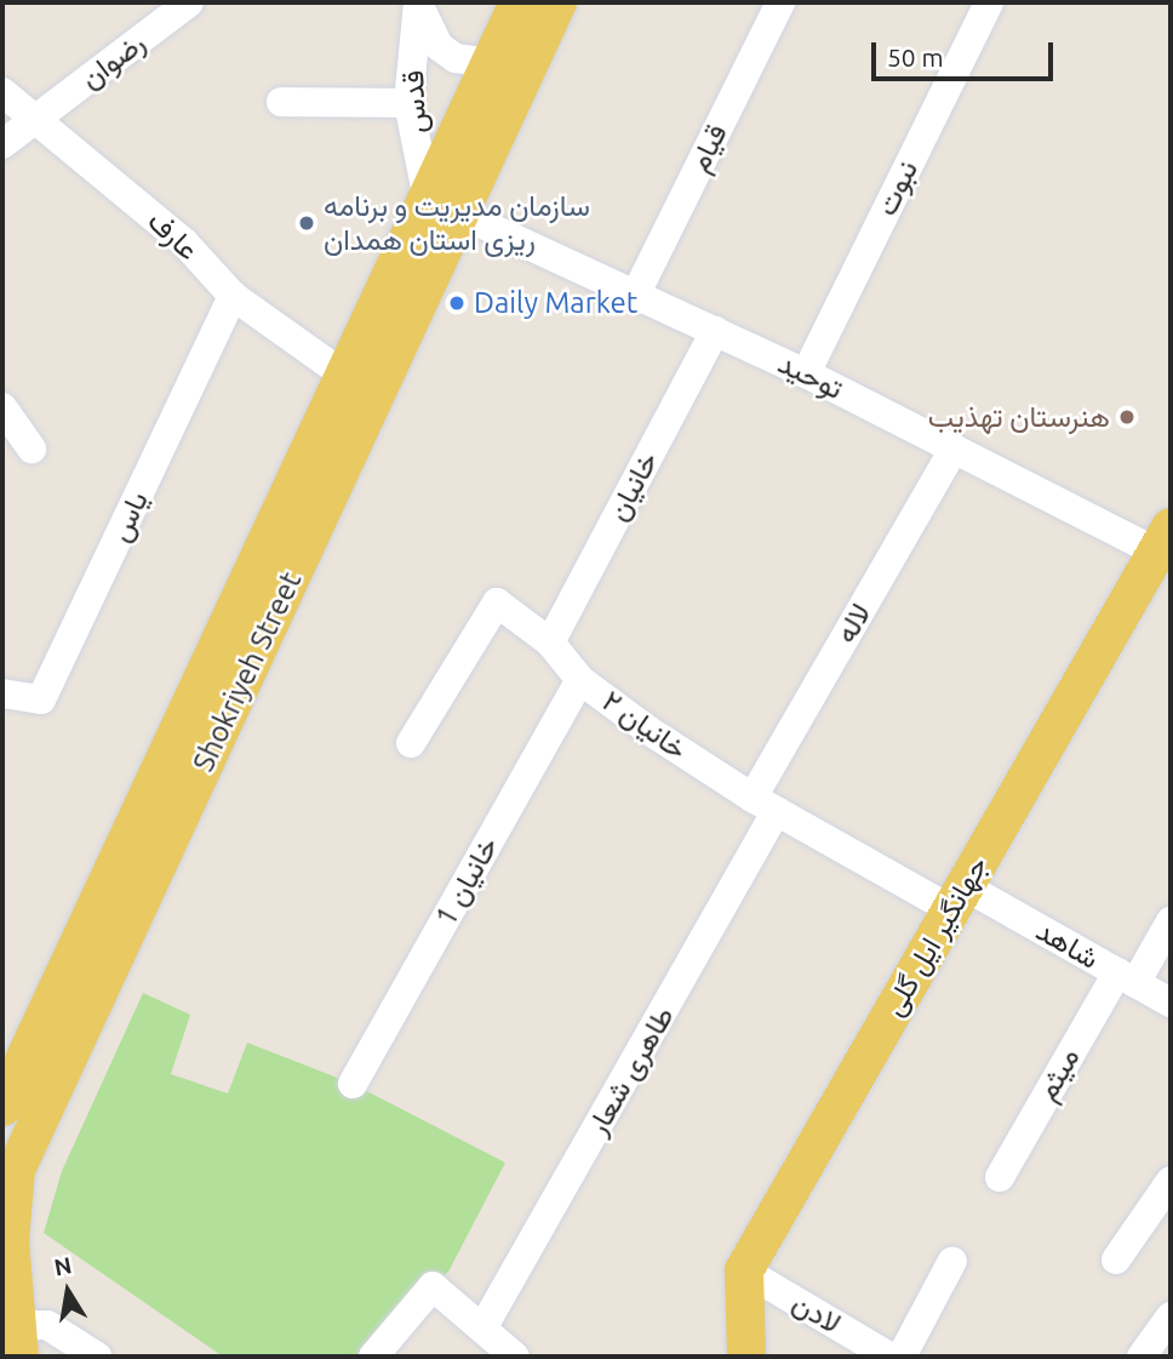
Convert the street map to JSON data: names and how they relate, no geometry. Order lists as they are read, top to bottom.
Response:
{
  "streets": {
    "main road": ["Shokriyeh Street", "جهانگیر ایل گلی"],
    "street": [
      "رضوان",
      "قدس",
      "قیام",
      "نبوت",
      "عارف",
      "توحید",
      "خانیان",
      "یاس",
      "لاله",
      "خانیان ۲",
      "خانیان 1",
      "شاهد",
      "طاهری شعار",
      "میثم",
      "لادن"
    ]
  },
  "crossings": [
    ["رضوان", "عارف"],
    ["قدس", "توحید"],
    ["قدس", "Shokriyeh Street"],
    ["قیام", "توحید"],
    ["نبوت", "توحید"],
    ["عارف", "یاس"],
    ["عارف", "Shokriyeh Street"],
    ["توحید", "خانیان"],
    ["توحید", "لاله"],
    ["توحید", "Shokriyeh Street"],
    ["توحید", "جهانگیر ایل گلی"],
    ["خانیان", "خانیان ۲"],
    ["لاله", "خانیان ۲"],
    ["لاله", "طاهری شعار"],
    ["خانیان ۲", "خانیان 1"],
    ["خانیان ۲", "جهانگیر ایل گلی"],
    ["خانیان ۲", "شاهد"],
    ["خانیان ۲", "طاهری شعار"],
    ["جهانگیر ایل گلی", "شاهد"],
    ["جهانگیر ایل گلی", "لادن"],
    ["شاهد", "میثم"]
  ],
  "places": ["سازمان مدیریت و برنامه ریزی استان همدان", "Daily Market", "هنرستان تهذیب"],
  "scale_bar": "50 m",
  "north": "top"
}
